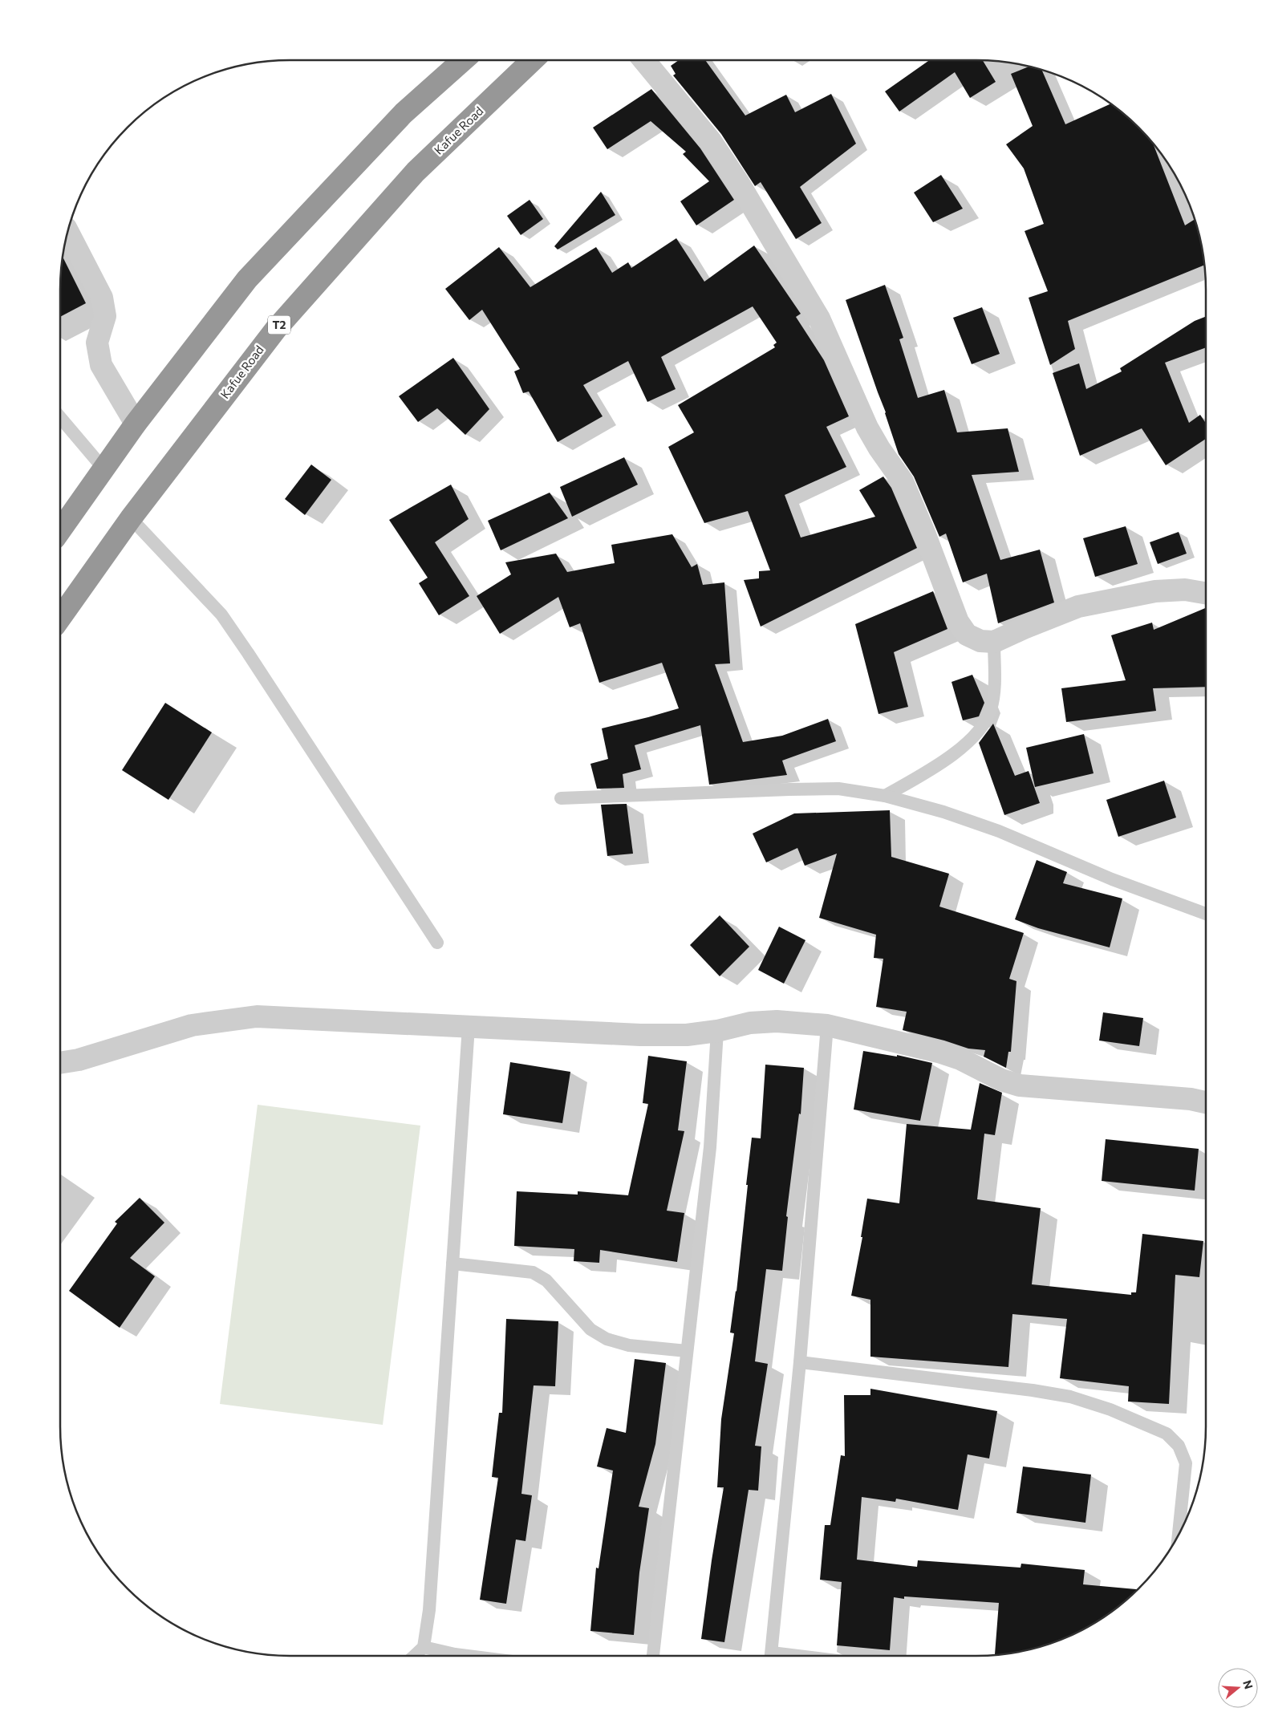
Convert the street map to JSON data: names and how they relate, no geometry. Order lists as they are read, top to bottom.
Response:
{
  "streets": {
    "highway": ["Kafue Road", "T2"]
  },
  "north": "right"
}
